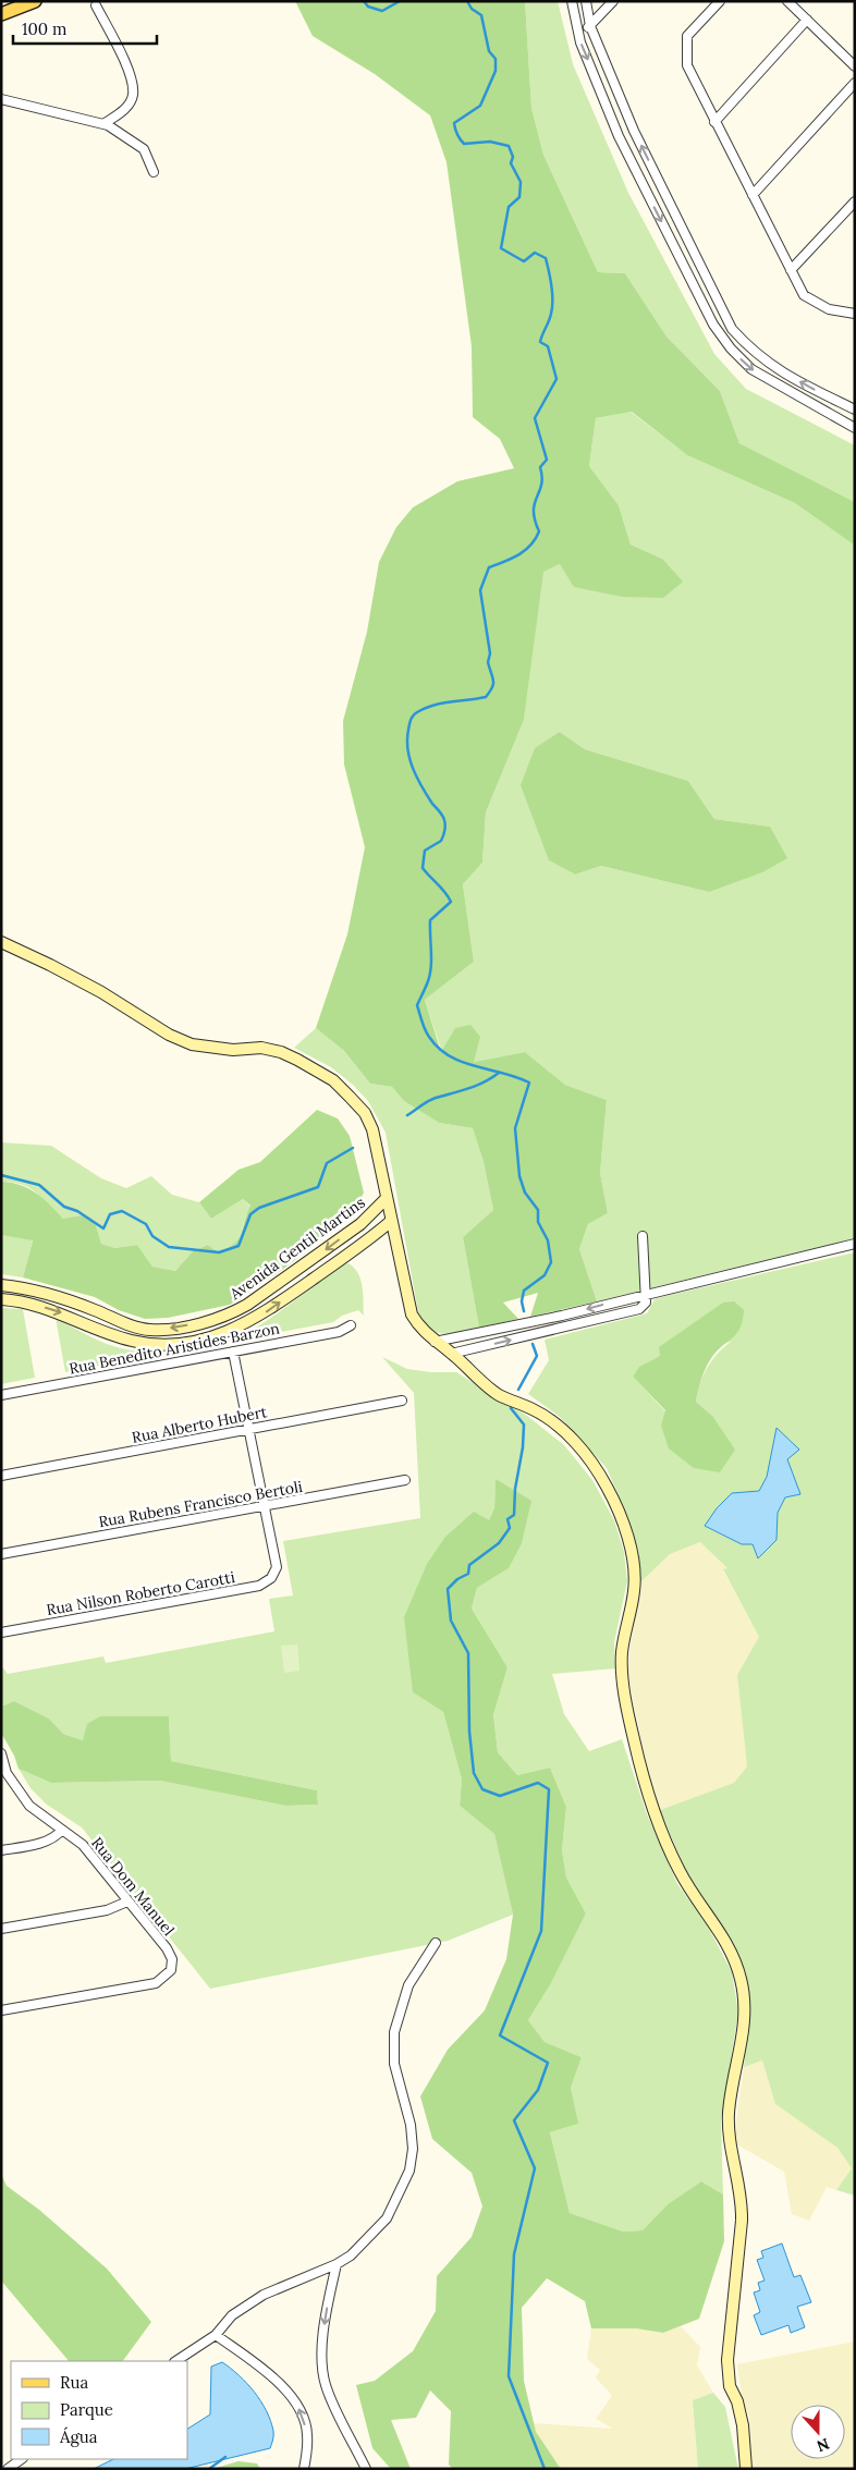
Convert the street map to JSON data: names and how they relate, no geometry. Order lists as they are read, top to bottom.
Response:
{
  "streets": {
    "main road": ["Avenida Gentil Martins"],
    "street": [
      "Rua Benedito Aristides Barzon",
      "Rua Alberto Hubert",
      "Rua Rubens Francisco Bertoli",
      "Rua Nilson Roberto Carotti",
      "Rua Dom Manuel"
    ]
  },
  "crossings": [
    ["Rua Rubens Francisco Bertoli", "Rua Nilson Roberto Carotti"]
  ],
  "legend": ["Rua", "Parque", "Água"],
  "scale_bar": "100 m",
  "north": "bottom"
}
